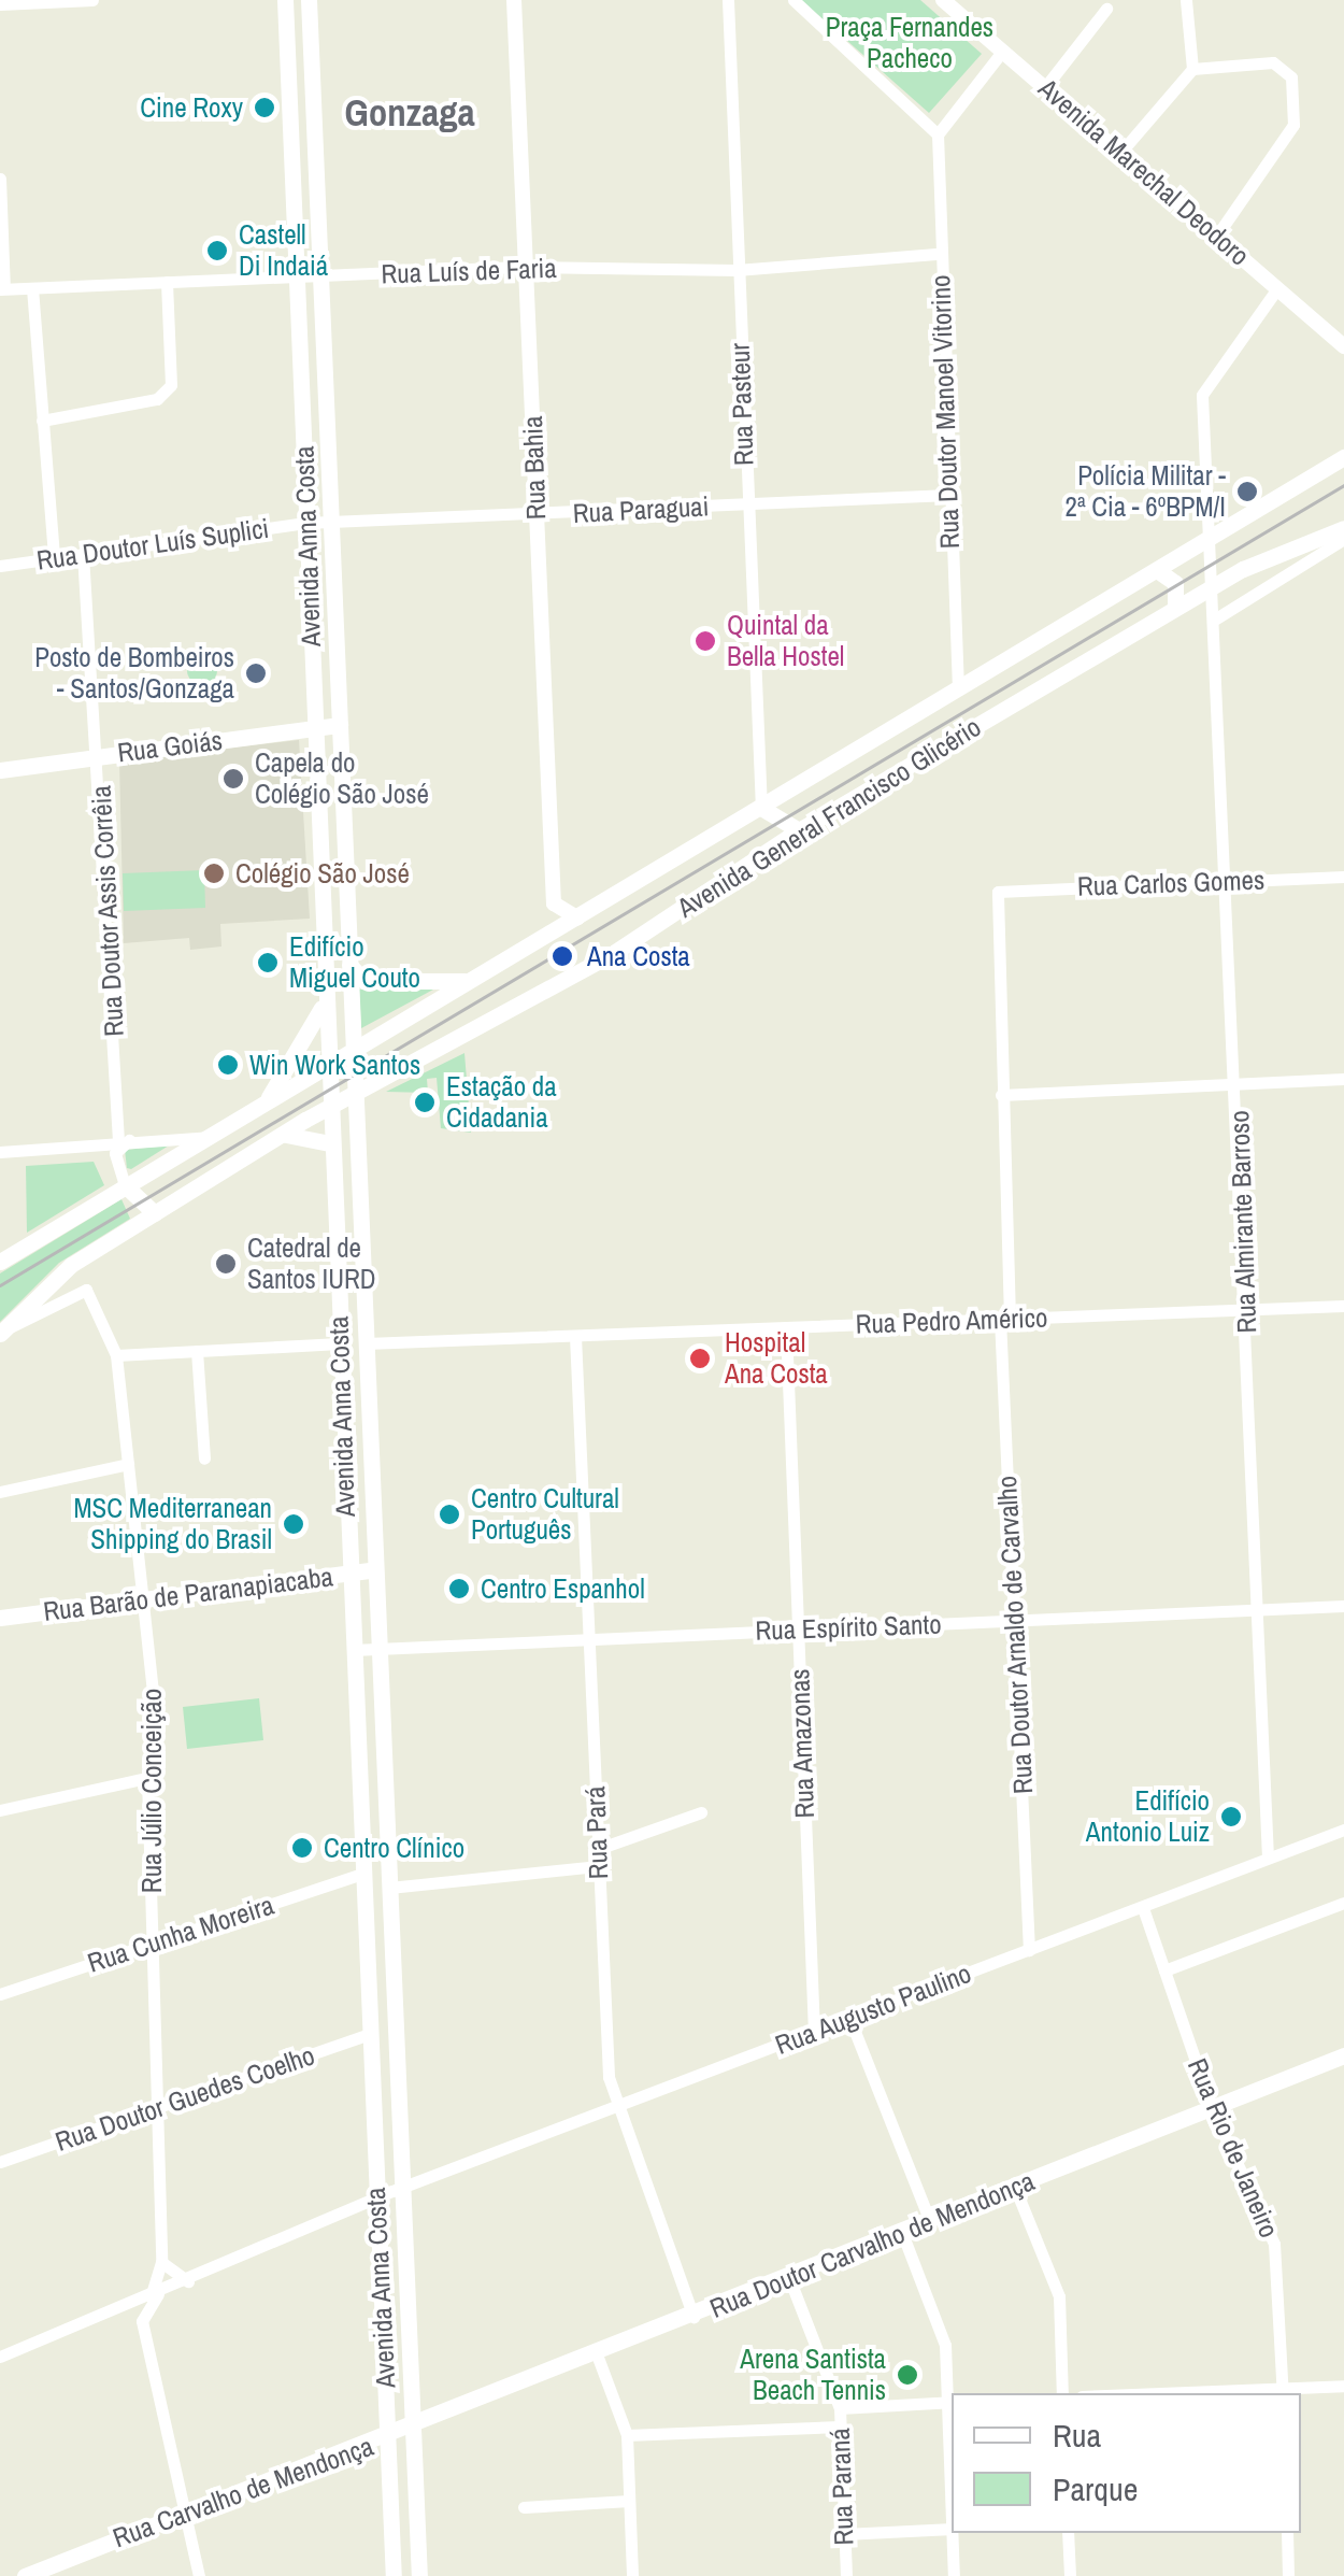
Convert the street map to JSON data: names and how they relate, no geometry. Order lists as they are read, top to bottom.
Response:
{
  "streets": {
    "main road": [
      "Avenida Anna Costa",
      "Rua Goiás",
      "Avenida General Francisco Glicério",
      "Rua Barão de Paranapiacaba",
      "Rua Doutor Carvalho de Mendonça",
      "Rua Carvalho de Mendonça"
    ],
    "street": [
      "Avenida Marechal Deodoro",
      "Rua Luís de Faria",
      "Rua Pasteur",
      "Rua Doutor Manoel Vitorino",
      "Rua Bahia",
      "Rua Paraguai",
      "Rua Doutor Luís Suplici",
      "Rua Carlos Gomes",
      "Rua Doutor Assis Corrêia",
      "Rua Almirante Barroso",
      "Rua Pedro Américo",
      "Rua Espírito Santo",
      "Rua Doutor Arnaldo de Carvalho",
      "Rua Amazonas",
      "Rua Júlio Conceição",
      "Rua Pará",
      "Rua Cunha Moreira",
      "Rua Augusto Paulino",
      "Rua Doutor Guedes Coelho",
      "Rua Rio de Janeiro",
      "Rua Paraná"
    ]
  },
  "crossings": [
    ["Avenida Marechal Deodoro", "Rua Almirante Barroso"],
    ["Rua Luís de Faria", "Rua Pasteur"],
    ["Rua Luís de Faria", "Rua Doutor Manoel Vitorino"],
    ["Rua Luís de Faria", "Rua Bahia"],
    ["Rua Luís de Faria", "Avenida Anna Costa"],
    ["Rua Pasteur", "Rua Paraguai"],
    ["Rua Pasteur", "Avenida General Francisco Glicério"],
    ["Rua Doutor Manoel Vitorino", "Rua Paraguai"],
    ["Rua Doutor Manoel Vitorino", "Avenida General Francisco Glicério"],
    ["Rua Bahia", "Rua Paraguai"],
    ["Rua Bahia", "Avenida General Francisco Glicério"],
    ["Rua Paraguai", "Rua Doutor Luís Suplici"],
    ["Rua Paraguai", "Avenida Anna Costa"],
    ["Rua Doutor Luís Suplici", "Avenida Anna Costa"],
    ["Rua Doutor Luís Suplici", "Rua Doutor Assis Corrêia"],
    ["Avenida Anna Costa", "Rua Goiás"],
    ["Avenida Anna Costa", "Avenida General Francisco Glicério"],
    ["Avenida Anna Costa", "Rua Pedro Américo"],
    ["Avenida Anna Costa", "Rua Barão de Paranapiacaba"],
    ["Avenida Anna Costa", "Rua Espírito Santo"],
    ["Avenida Anna Costa", "Rua Cunha Moreira"],
    ["Avenida Anna Costa", "Rua Augusto Paulino"],
    ["Avenida Anna Costa", "Rua Doutor Guedes Coelho"],
    ["Avenida Anna Costa", "Rua Doutor Carvalho de Mendonça"],
    ["Avenida Anna Costa", "Rua Carvalho de Mendonça"],
    ["Rua Goiás", "Rua Doutor Assis Corrêia"],
    ["Avenida General Francisco Glicério", "Rua Doutor Assis Corrêia"],
    ["Avenida General Francisco Glicério", "Rua Almirante Barroso"],
    ["Avenida General Francisco Glicério", "Rua Júlio Conceição"],
    ["Rua Carlos Gomes", "Rua Almirante Barroso"],
    ["Rua Carlos Gomes", "Rua Doutor Arnaldo de Carvalho"],
    ["Rua Almirante Barroso", "Rua Pedro Américo"],
    ["Rua Almirante Barroso", "Rua Espírito Santo"],
    ["Rua Almirante Barroso", "Rua Augusto Paulino"],
    ["Rua Pedro Américo", "Rua Doutor Arnaldo de Carvalho"],
    ["Rua Pedro Américo", "Rua Amazonas"],
    ["Rua Pedro Américo", "Rua Pará"],
    ["Rua Barão de Paranapiacaba", "Rua Júlio Conceição"],
    ["Rua Espírito Santo", "Rua Doutor Arnaldo de Carvalho"],
    ["Rua Espírito Santo", "Rua Amazonas"],
    ["Rua Espírito Santo", "Rua Pará"],
    ["Rua Doutor Arnaldo de Carvalho", "Rua Augusto Paulino"],
    ["Rua Amazonas", "Rua Augusto Paulino"],
    ["Rua Júlio Conceição", "Rua Cunha Moreira"],
    ["Rua Júlio Conceição", "Rua Augusto Paulino"],
    ["Rua Júlio Conceição", "Rua Doutor Guedes Coelho"],
    ["Rua Pará", "Rua Augusto Paulino"],
    ["Rua Pará", "Rua Doutor Carvalho de Mendonça"],
    ["Rua Augusto Paulino", "Rua Rio de Janeiro"],
    ["Rua Rio de Janeiro", "Rua Doutor Carvalho de Mendonça"],
    ["Rua Doutor Carvalho de Mendonça", "Rua Paraná"],
    ["Rua Doutor Carvalho de Mendonça", "Rua Carvalho de Mendonça"]
  ],
  "districts": ["Gonzaga"],
  "parks": ["Praça Fernandes Pacheco"],
  "places": [
    "Cine Roxy",
    "Castell Di Indaiá",
    "Polícia Militar - 2ª Cia - 6ºBPM/I",
    "Quintal da Bella Hostel",
    "Posto de Bombeiros - Santos/Gonzaga",
    "Capela do Colégio São José",
    "Colégio São José",
    "Ana Costa",
    "Edifício Miguel Couto",
    "Win Work Santos",
    "Estação da Cidadania",
    "Catedral de Santos IURD",
    "Hospital Ana Costa",
    "Centro Cultural Português",
    "MSC Mediterranean Shipping do Brasil",
    "Centro Espanhol",
    "Edifício Antonio Luiz",
    "Centro Clínico",
    "Arena Santista Beach Tennis"
  ],
  "legend": ["Rua", "Parque"]
}
